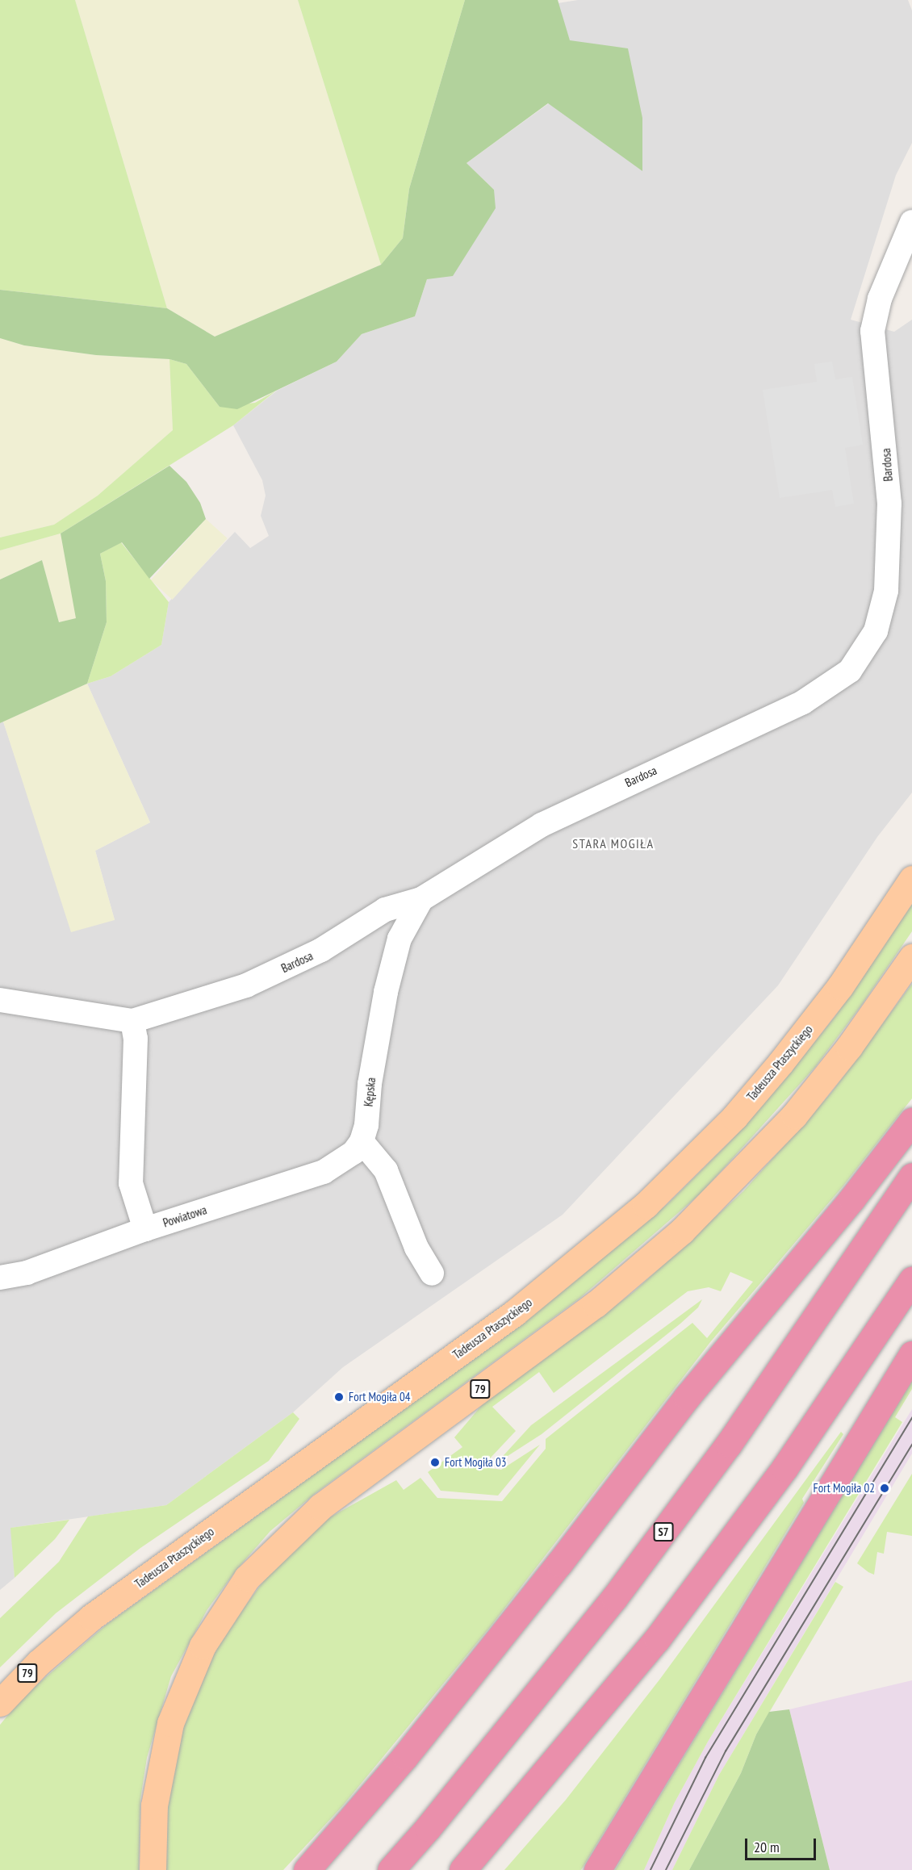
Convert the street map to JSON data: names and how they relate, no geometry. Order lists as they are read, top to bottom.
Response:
{
  "streets": {
    "highway": ["S7"],
    "main road": ["Tadeusza Ptaszyckiego", "79"],
    "street": ["Bardosa", "Kępska", "Powiatowa"]
  },
  "crossings": [
    ["Bardosa", "Kępska"],
    ["Kępska", "Powiatowa"]
  ],
  "districts": ["STARA MOGIŁA"],
  "places": ["Fort Mogiła 04", "Fort Mogiła 03", "Fort Mogiła 02"],
  "scale_bar": "20 m"
}
